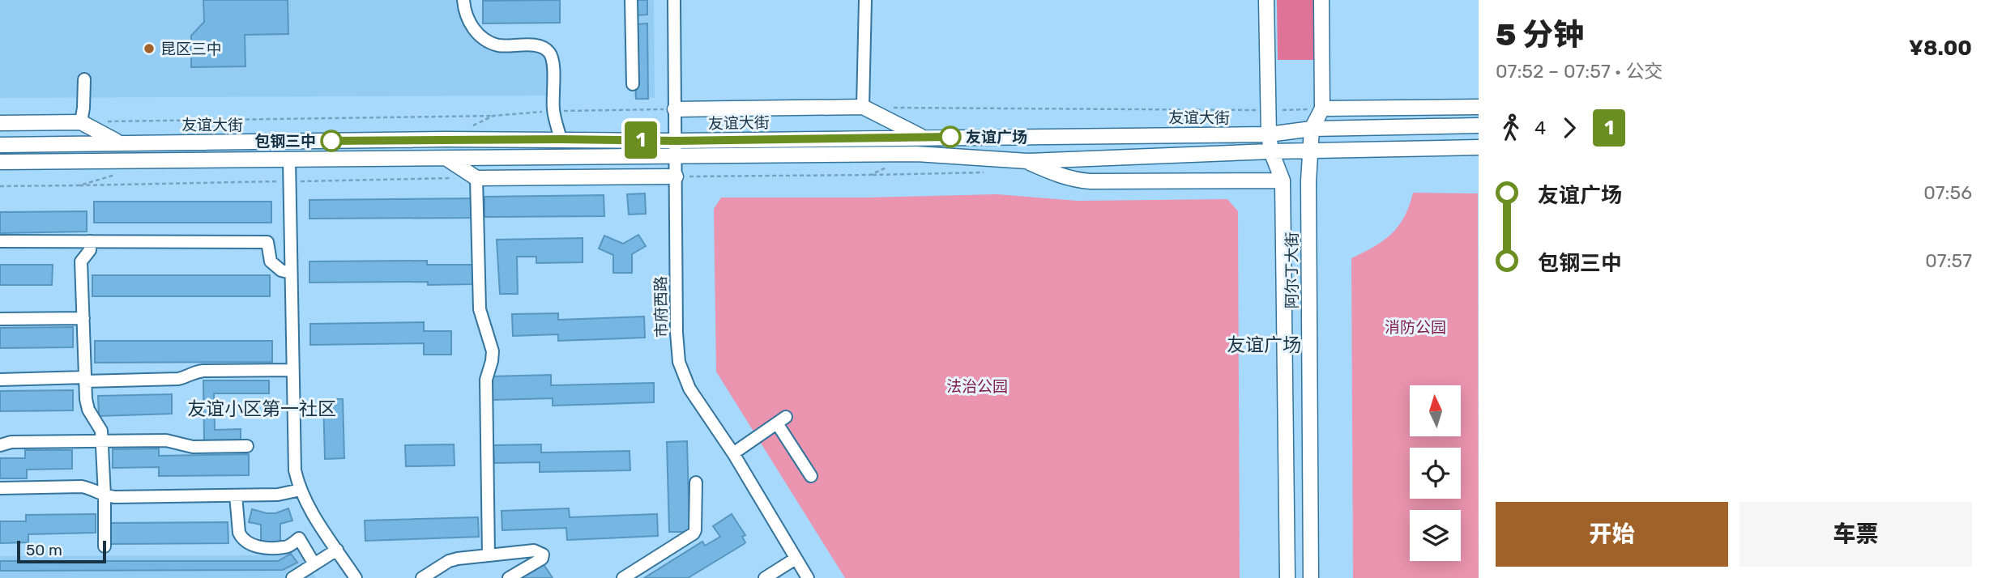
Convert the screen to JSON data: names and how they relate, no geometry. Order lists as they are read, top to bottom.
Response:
{
  "streets": {
    "main road": ["友谊大街", "阿尔丁大街"],
    "street": ["市府西路"]
  },
  "crossings": [
    ["友谊大街", "阿尔丁大街"],
    ["友谊大街", "市府西路"]
  ],
  "districts": ["友谊广场", "友谊小区第一社区"],
  "parks": ["消防公园", "法治公园"],
  "places": ["昆区三中", "友谊广场", "包钢三中"],
  "lines": ["bus line 1"],
  "scale_bar": "50 m",
  "north": "top",
  "page": {
    "on_map": "1",
    "heading": ["5 分钟", "07:52 – 07:57 · 公交", "¥8.00"],
    "legs": ["4", "1"],
    "list": [
      {
        "name": "友谊广场",
        "value": "07:56"
      },
      {
        "name": "包钢三中",
        "value": "07:57"
      }
    ],
    "buttons": ["开始", "车票"],
    "scale": "50 m"
  }
}
